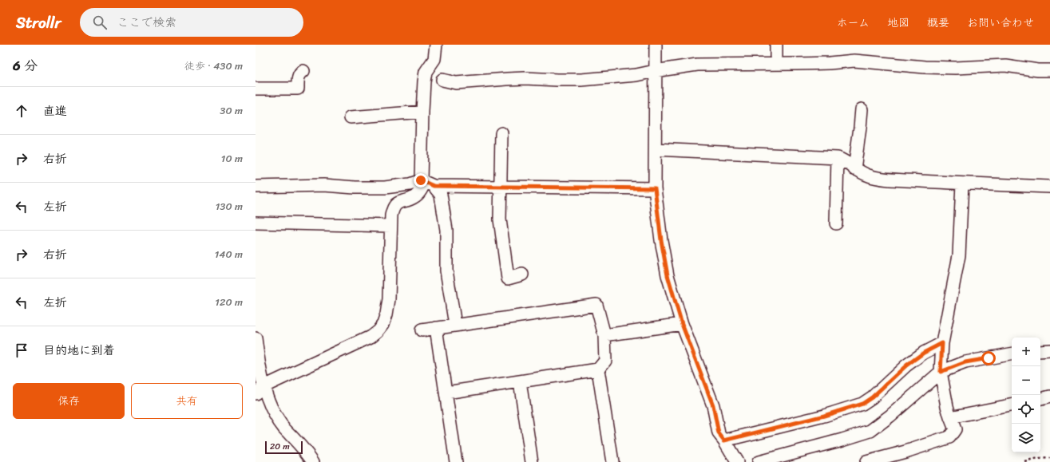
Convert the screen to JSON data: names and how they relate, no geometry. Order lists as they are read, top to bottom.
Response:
{
  "scale_bar": "20 m",
  "page": {
    "header": "Strollr",
    "search": "ここで検索",
    "nav": [
      "ホーム",
      "地図",
      "概要",
      "お問い合わせ"
    ],
    "heading": ["6 分", "徒歩 · 430 m"],
    "list": [
      ["直進", "30 m"],
      ["右折", "10 m"],
      ["左折", "130 m"],
      ["右折", "140 m"],
      ["左折", "120 m"],
      "目的地に到着"
    ],
    "map_buttons": ["+", "−"],
    "buttons": ["保存", "共有"],
    "scale": "20 m"
  }
}
